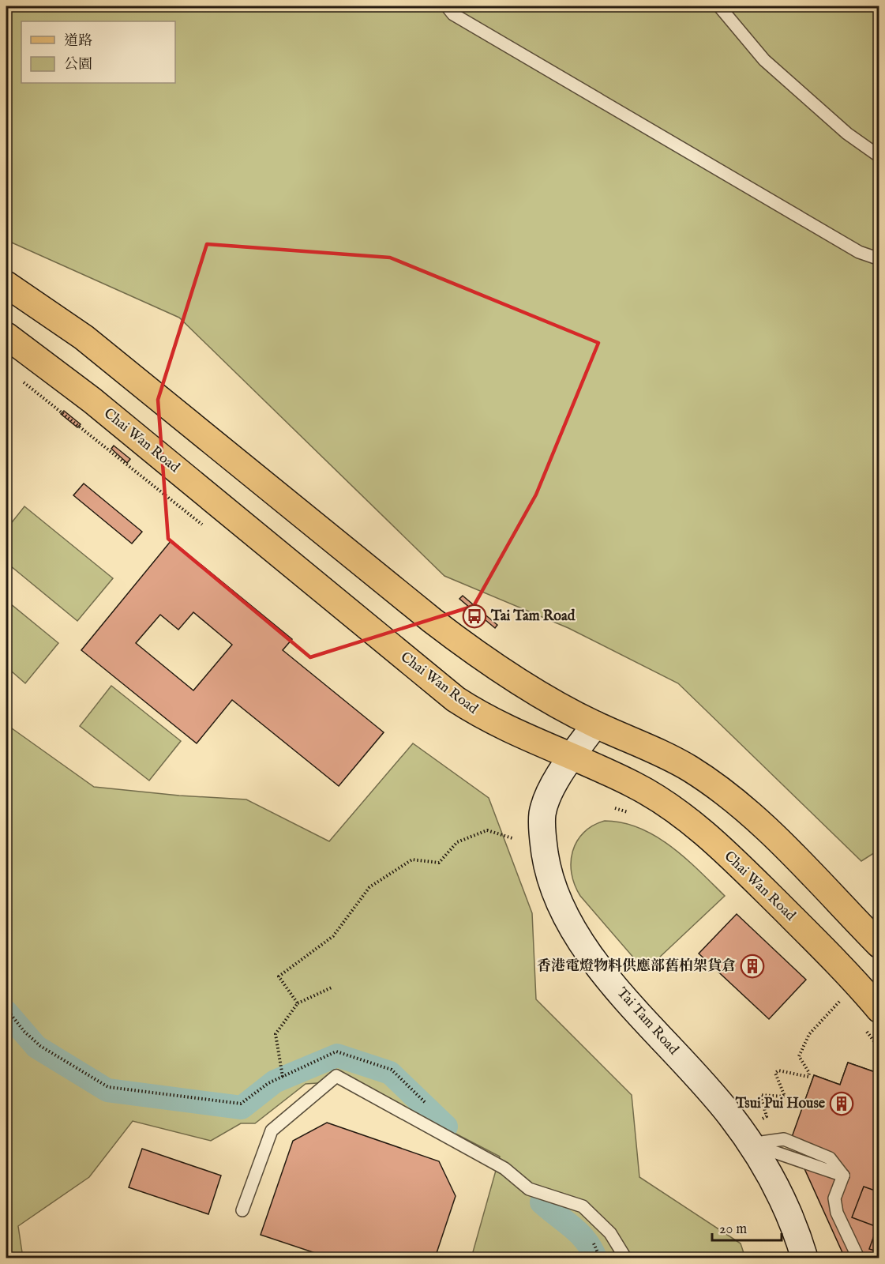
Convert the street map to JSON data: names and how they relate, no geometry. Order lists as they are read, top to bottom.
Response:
{
  "streets": {
    "main road": ["Chai Wan Road", "Tai Tam Road"]
  },
  "crossings": [
    ["Chai Wan Road", "Tai Tam Road"]
  ],
  "places": {
    "bus stop": ["Tai Tam Road"],
    "building": ["香港電燈物料供應部舊柏架貨倉", "Tsui Pui House"]
  },
  "legend": ["道路", "公園"],
  "scale_bar": "20 m"
}
